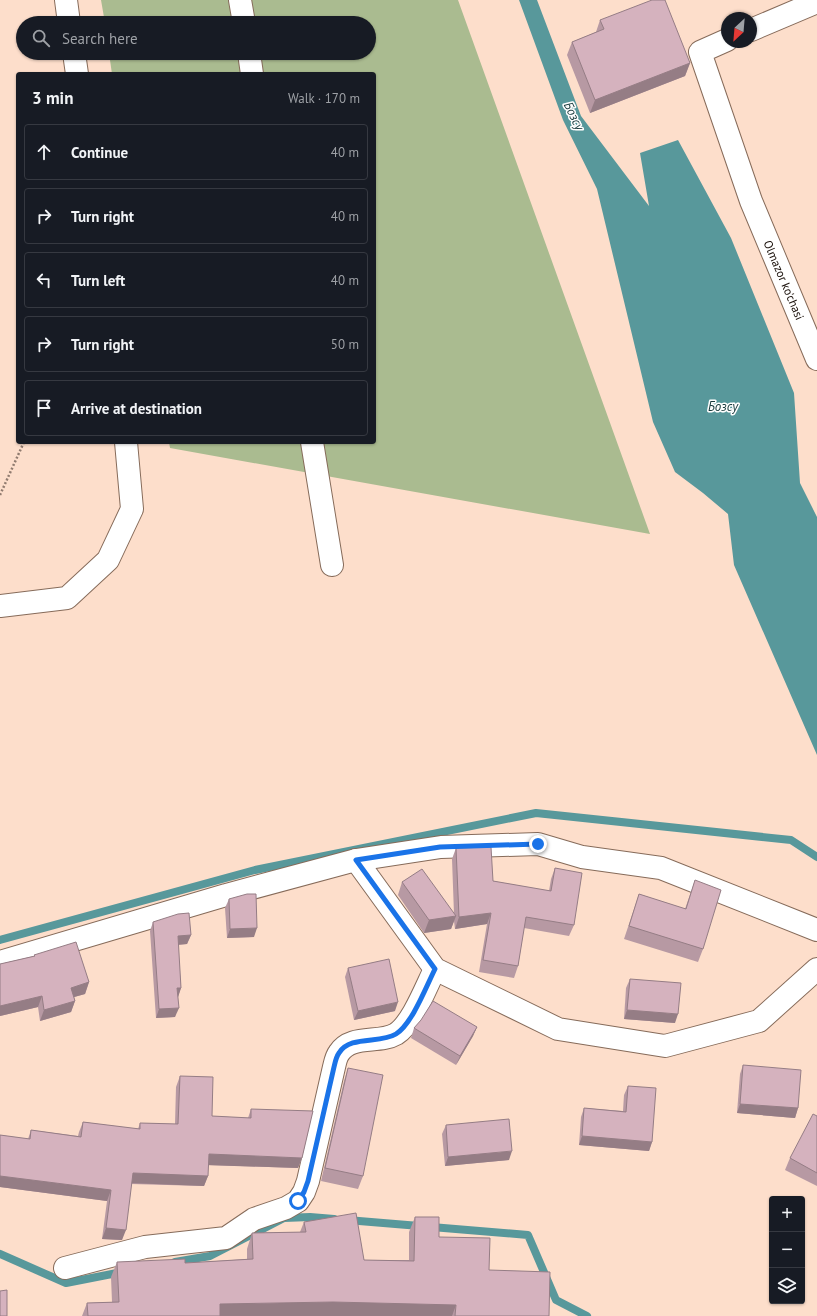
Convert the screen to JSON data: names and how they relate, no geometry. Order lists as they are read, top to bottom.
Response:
{
  "streets": {
    "street": ["Olmazor ko'chasi"]
  },
  "water": ["Бозсу"],
  "north": "bottom left",
  "page": {
    "search": "Search here",
    "heading": ["3 min", "Walk · 170 m"],
    "list": [
      ["Continue", "40 m"],
      ["Turn right", "40 m"],
      ["Turn left", "40 m"],
      ["Turn right", "50 m"],
      "Arrive at destination"
    ],
    "map_buttons": ["+", "−"]
  }
}
